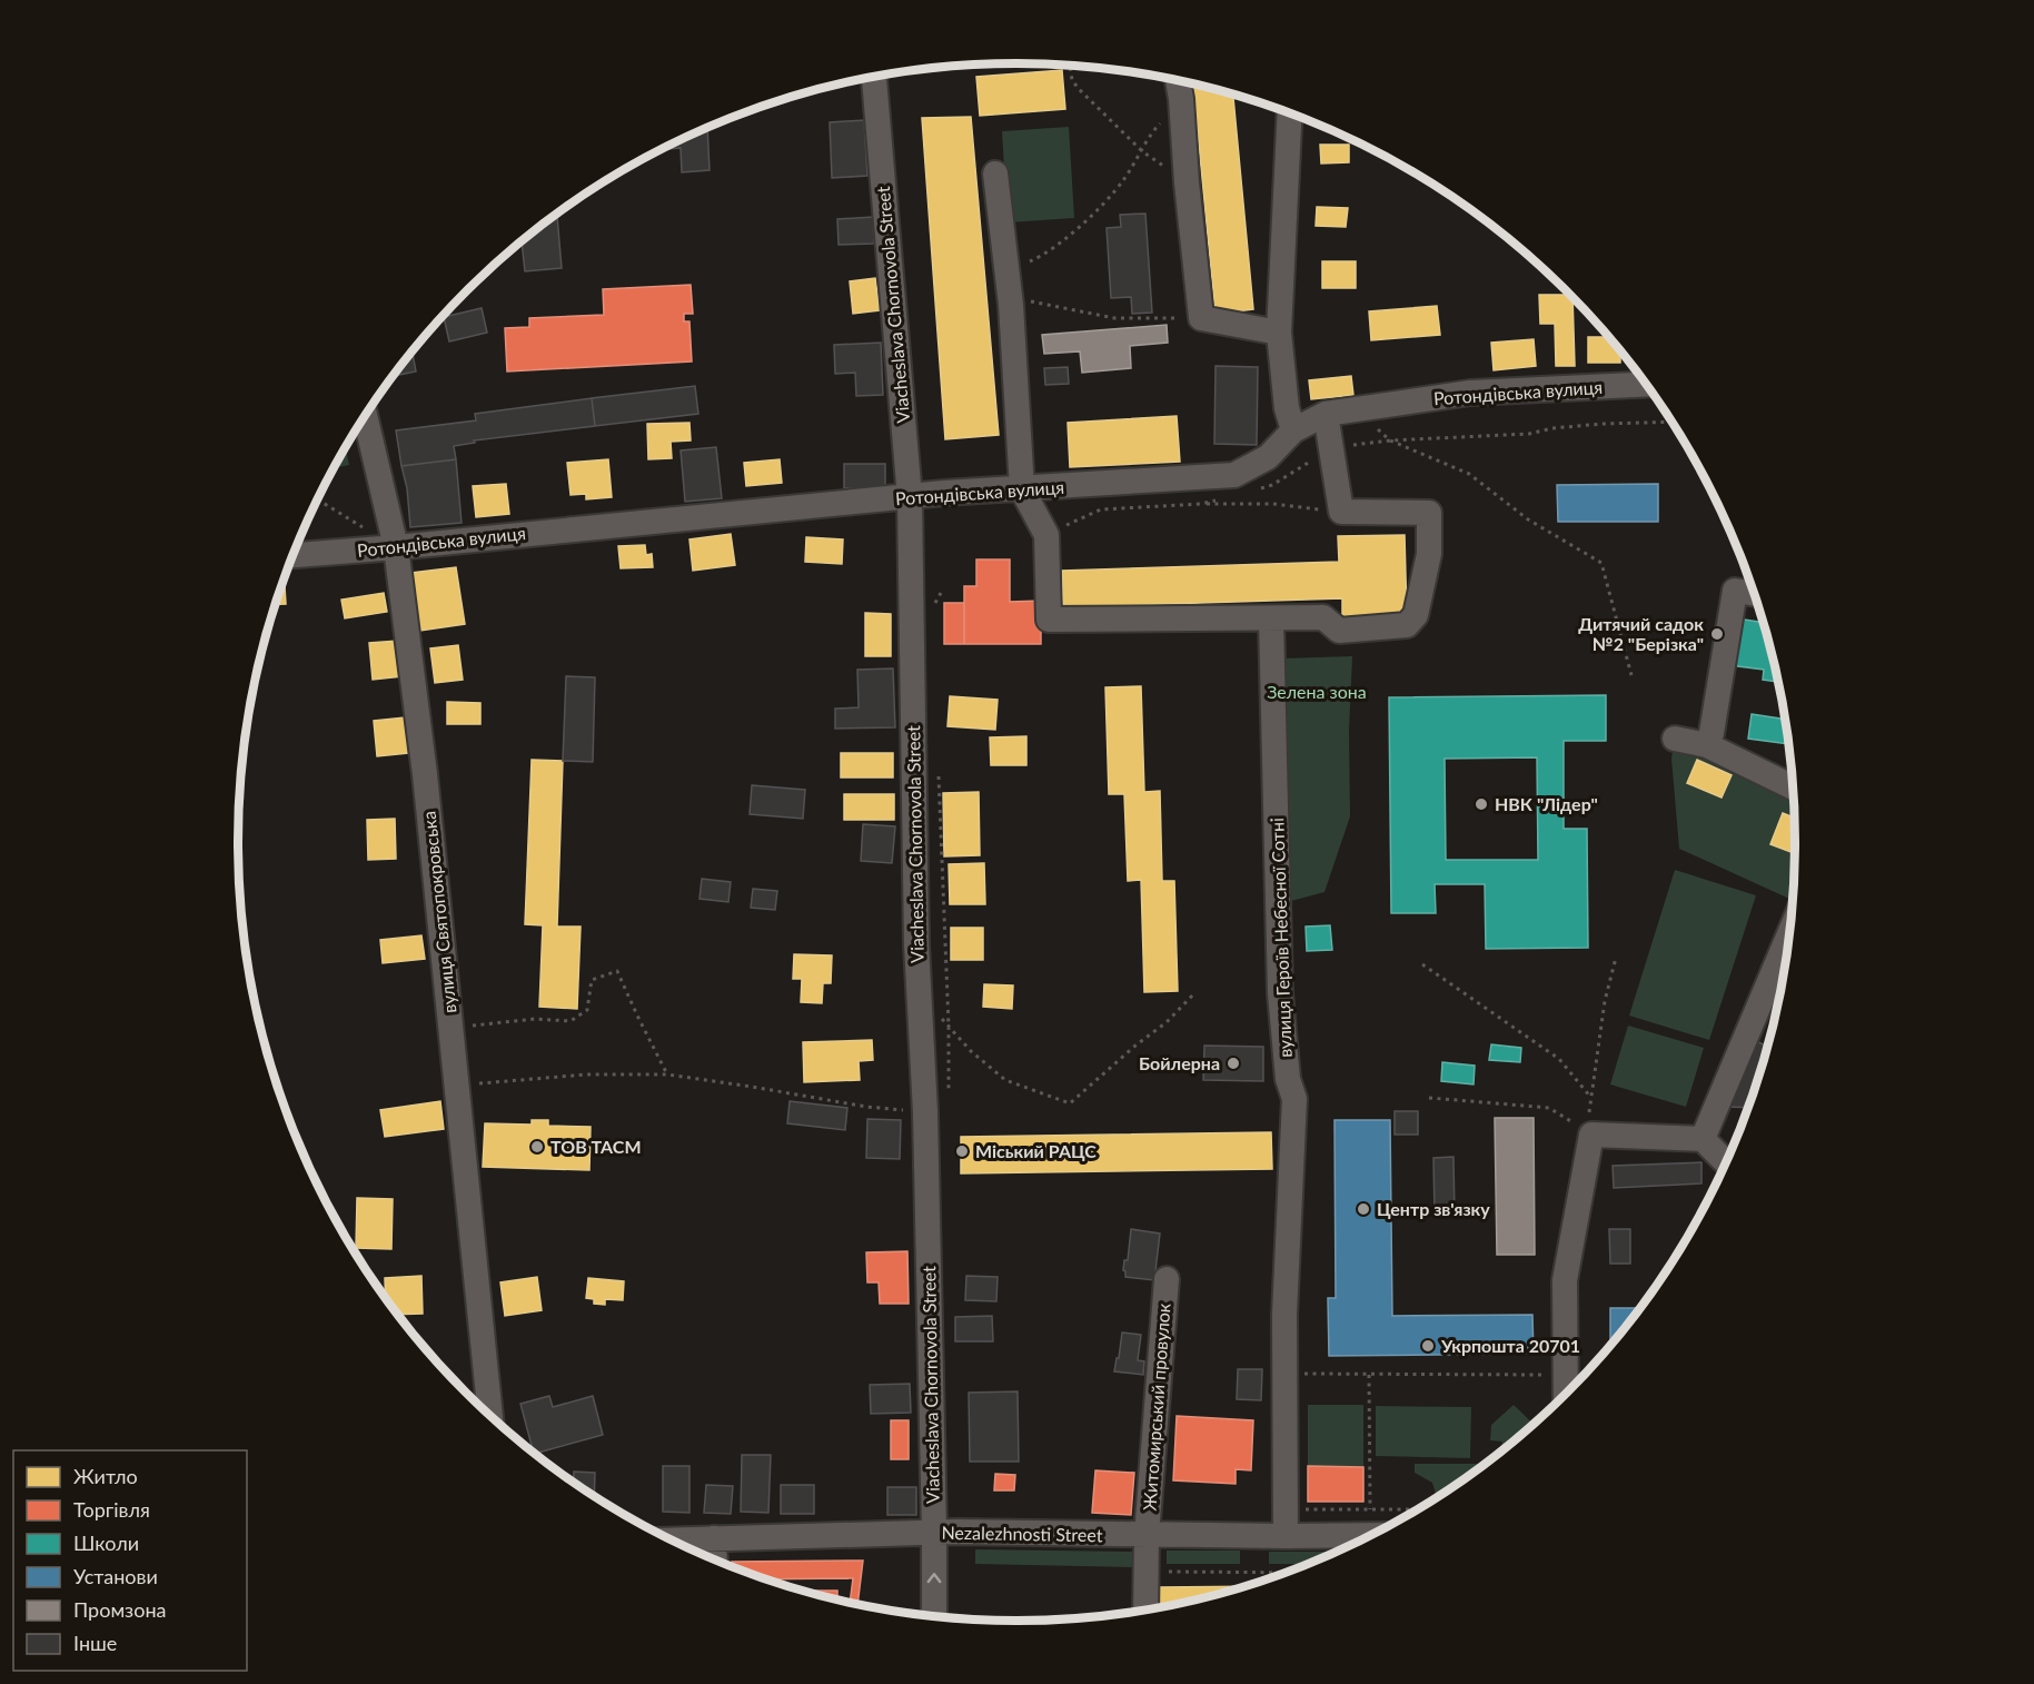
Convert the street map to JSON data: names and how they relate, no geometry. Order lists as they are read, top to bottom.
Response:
{
  "streets": {
    "street": [
      "Viacheslava Chornovola Street",
      "Ротондівська вулиця",
      "вулиця Святопокровська",
      "вулиця Героїв Небесної Сотні",
      "Житомирський провулок",
      "Nezalezhnosti Street"
    ]
  },
  "crossings": [
    ["Viacheslava Chornovola Street", "Ротондівська вулиця"],
    ["Viacheslava Chornovola Street", "Nezalezhnosti Street"],
    ["Ротондівська вулиця", "вулиця Святопокровська"],
    ["вулиця Героїв Небесної Сотні", "Nezalezhnosti Street"],
    ["Житомирський провулок", "Nezalezhnosti Street"]
  ],
  "parks": ["Зелена зона"],
  "places": [
    "Дитячий садок №2 \"Берізка\"",
    "НВК \"Лідер\"",
    "Бойлерна",
    "ТОВ ТАСМ",
    "Міський РАЦС",
    "Центр зв'язку",
    "Укрпошта 20701"
  ],
  "legend": [
    "Житло",
    "Торгівля",
    "Школи",
    "Установи",
    "Промзона",
    "Інше"
  ]
}
